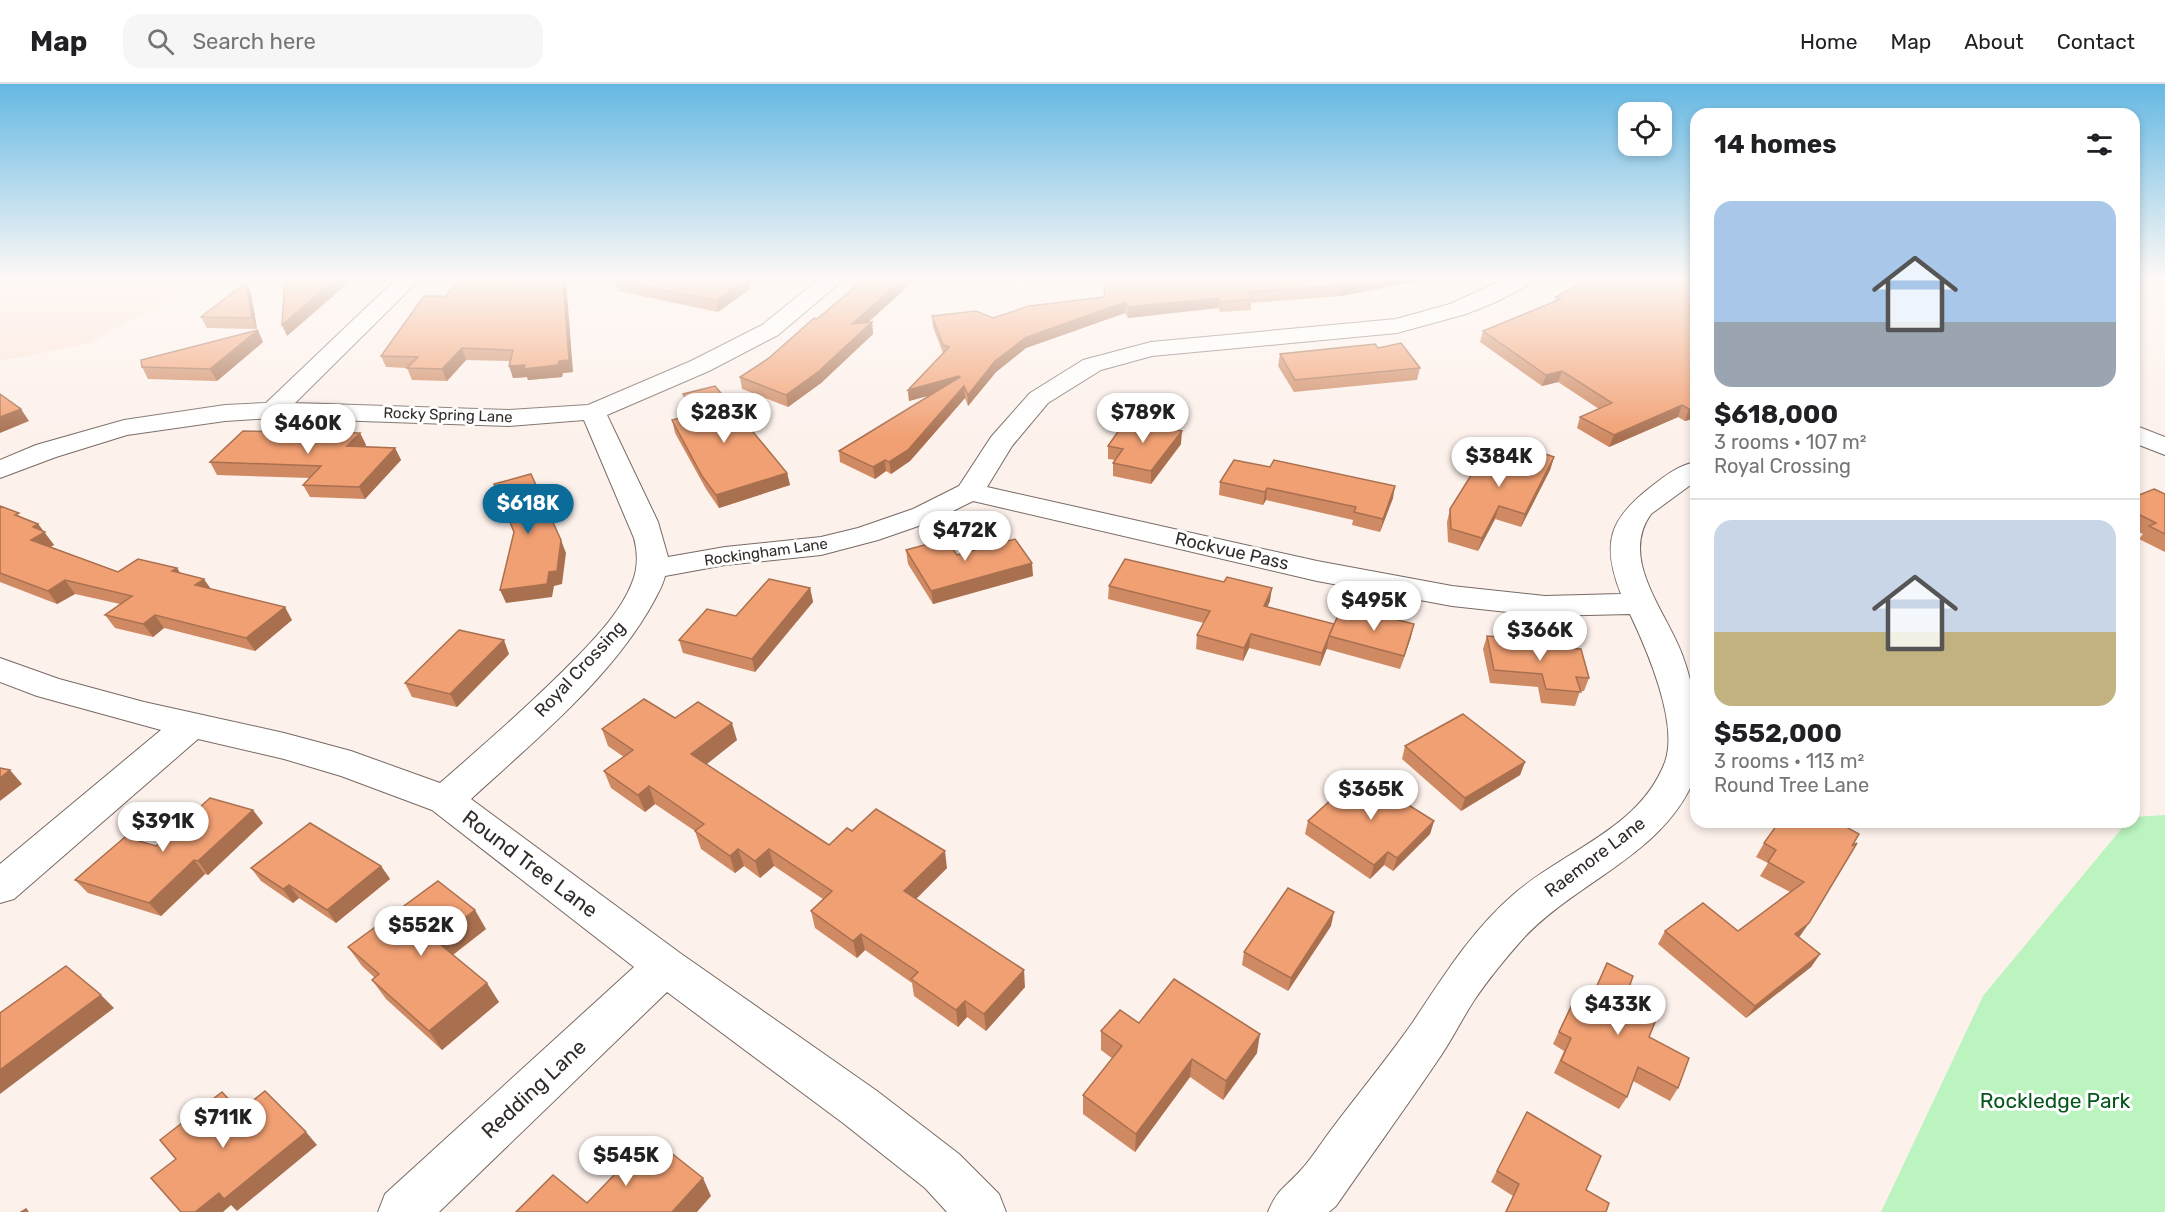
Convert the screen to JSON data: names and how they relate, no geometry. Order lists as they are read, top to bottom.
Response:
{
  "streets": {
    "street": [
      "Rocky Spring Lane",
      "Rockvue Pass",
      "Rockingham Lane",
      "Royal Crossing",
      "Raemore Lane",
      "Round Tree Lane",
      "Redding Lane"
    ]
  },
  "crossings": [
    ["Rocky Spring Lane", "Royal Crossing"],
    ["Rockvue Pass", "Rockingham Lane"],
    ["Rockvue Pass", "Raemore Lane"],
    ["Rockingham Lane", "Royal Crossing"],
    ["Royal Crossing", "Round Tree Lane"],
    ["Round Tree Lane", "Redding Lane"]
  ],
  "parks": ["Rockledge Park"],
  "page": {
    "header": "Map",
    "search": "Search here",
    "nav": [
      "Home",
      "Map",
      "About",
      "Contact"
    ],
    "heading": "14 homes",
    "list": [
      {
        "name": "$618,000",
        "note": "3 rooms · 107 m² · Royal Crossing"
      },
      {
        "name": "$552,000",
        "note": "3 rooms · 113 m² · Round Tree Lane"
      }
    ],
    "price": [
      "$283K",
      "$789K",
      "$460K",
      "$384K",
      "$618K",
      "$472K",
      "$495K",
      "$366K",
      "$365K",
      "$391K",
      "$552K",
      "$433K",
      "$711K",
      "$545K"
    ]
  }
}
